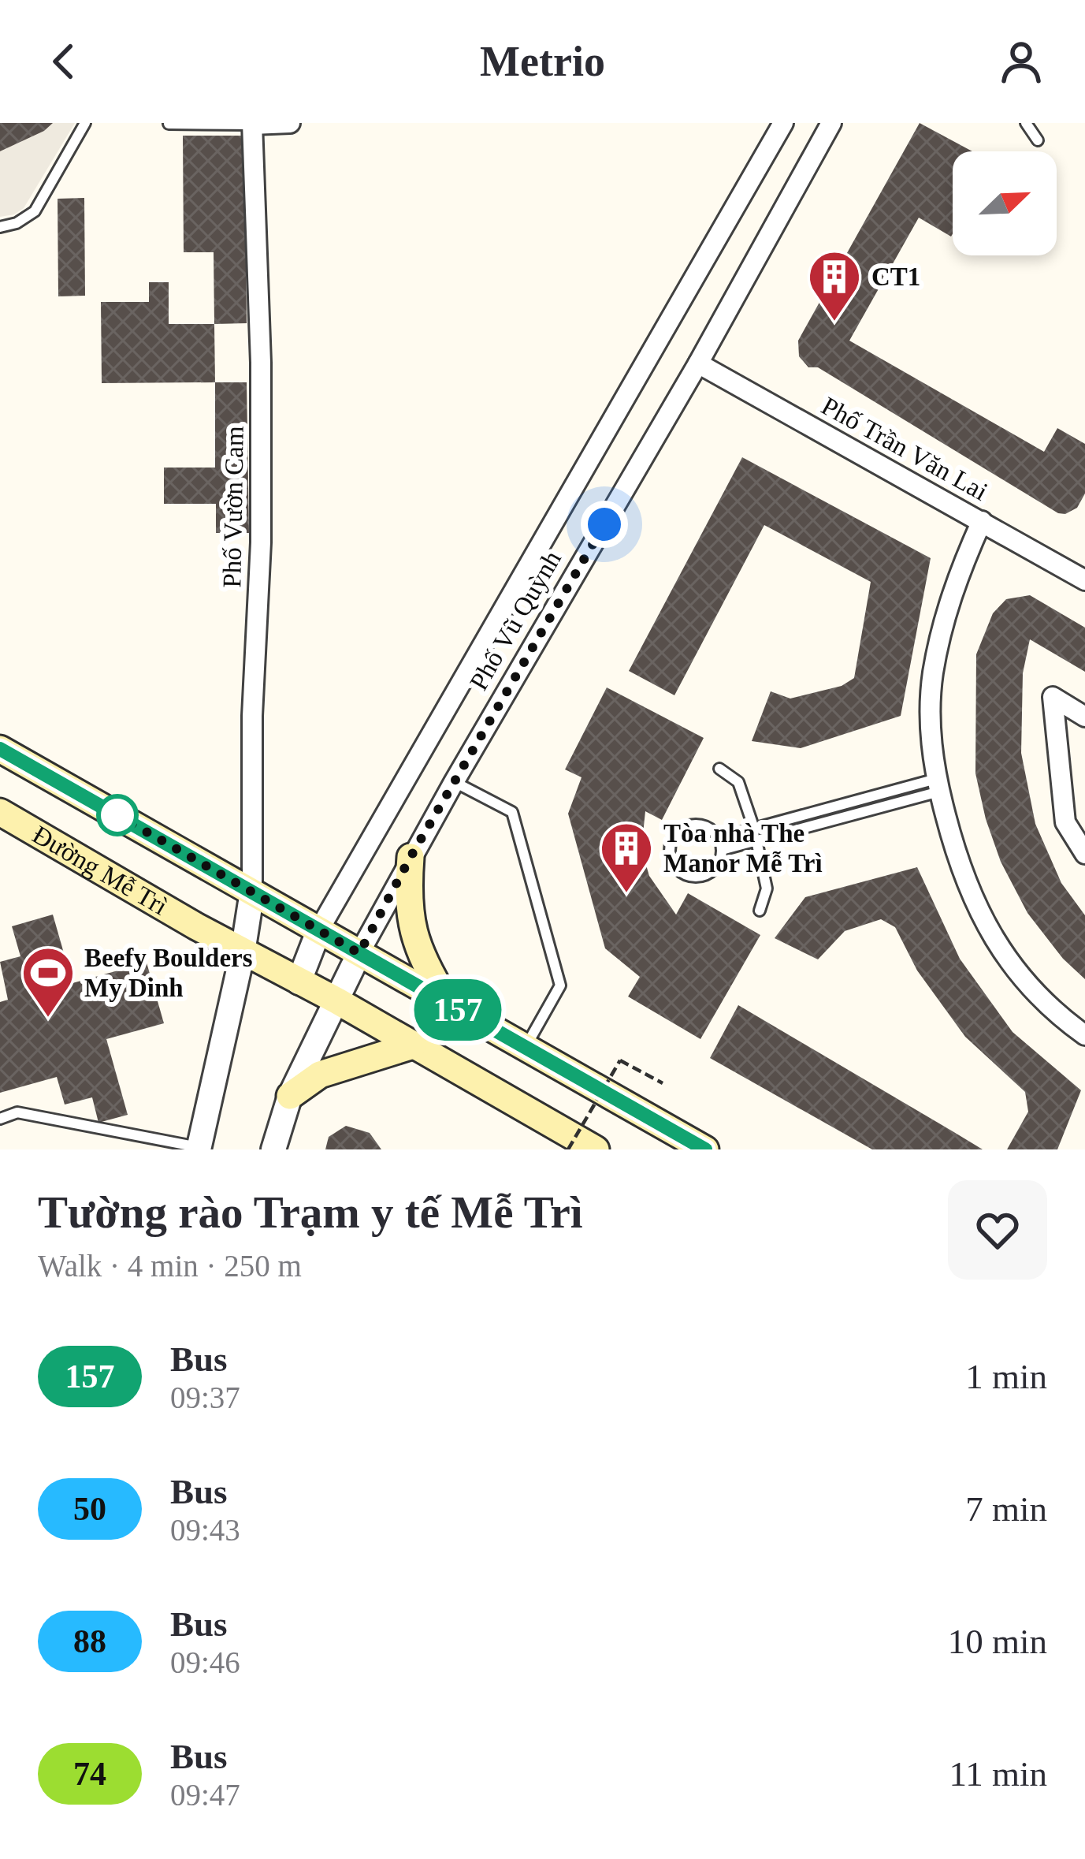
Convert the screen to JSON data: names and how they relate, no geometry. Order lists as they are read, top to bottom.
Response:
{
  "streets": {
    "main road": ["Đường Mễ Trì"],
    "street": ["Phố Trần Văn Lai", "Phố Vườn Cam", "Phố Vũ Quỳnh"]
  },
  "crossings": [
    ["Phố Trần Văn Lai", "Phố Vũ Quỳnh"],
    ["Phố Vũ Quỳnh", "Đường Mễ Trì"]
  ],
  "places": {
    "building": ["CT1", "Tòa nhà The Manor Mễ Trì"],
    "sports": ["Beefy Boulders My Dinh"]
  },
  "lines": ["bus line 157"],
  "north": "top right",
  "page": {
    "header": "Metrio",
    "on_map": "157",
    "heading": ["Tường rào Trạm y tế Mễ Trì", "Walk · 4 min · 250 m"],
    "list": [
      {
        "mark": "157",
        "name": "Bus",
        "note": "09:37",
        "value": "1 min"
      },
      {
        "mark": "50",
        "name": "Bus",
        "note": "09:43",
        "value": "7 min"
      },
      {
        "mark": "88",
        "name": "Bus",
        "note": "09:46",
        "value": "10 min"
      },
      {
        "mark": "74",
        "name": "Bus",
        "note": "09:47",
        "value": "11 min"
      }
    ]
  }
}
